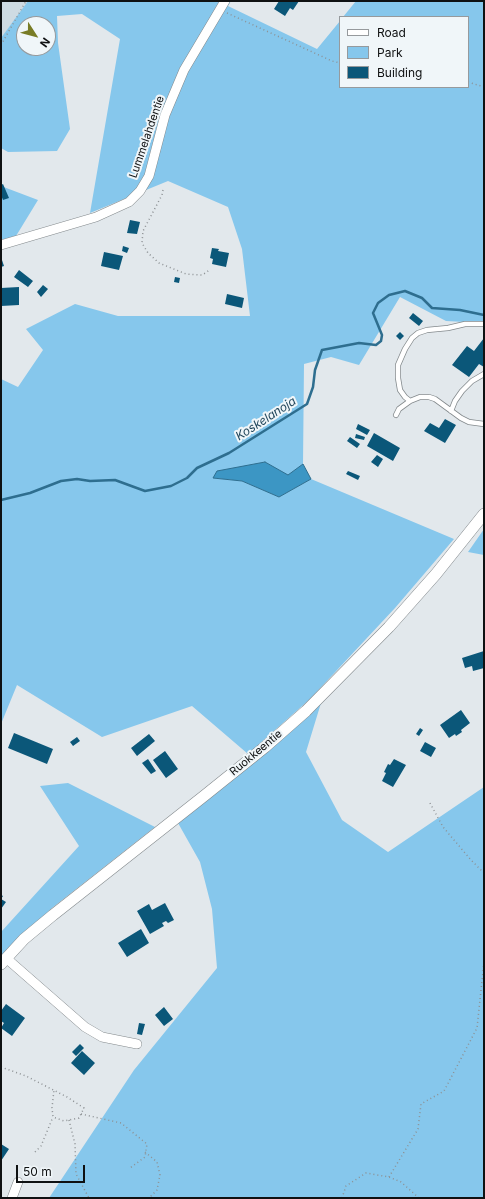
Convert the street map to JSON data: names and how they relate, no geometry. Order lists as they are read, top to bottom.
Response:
{
  "streets": {
    "street": ["Lummelahdentie", "Ruokkeentie"]
  },
  "water": ["Koskelanoja"],
  "legend": ["Road", "Park", "Building"],
  "scale_bar": "50 m",
  "north": "bottom right"
}
